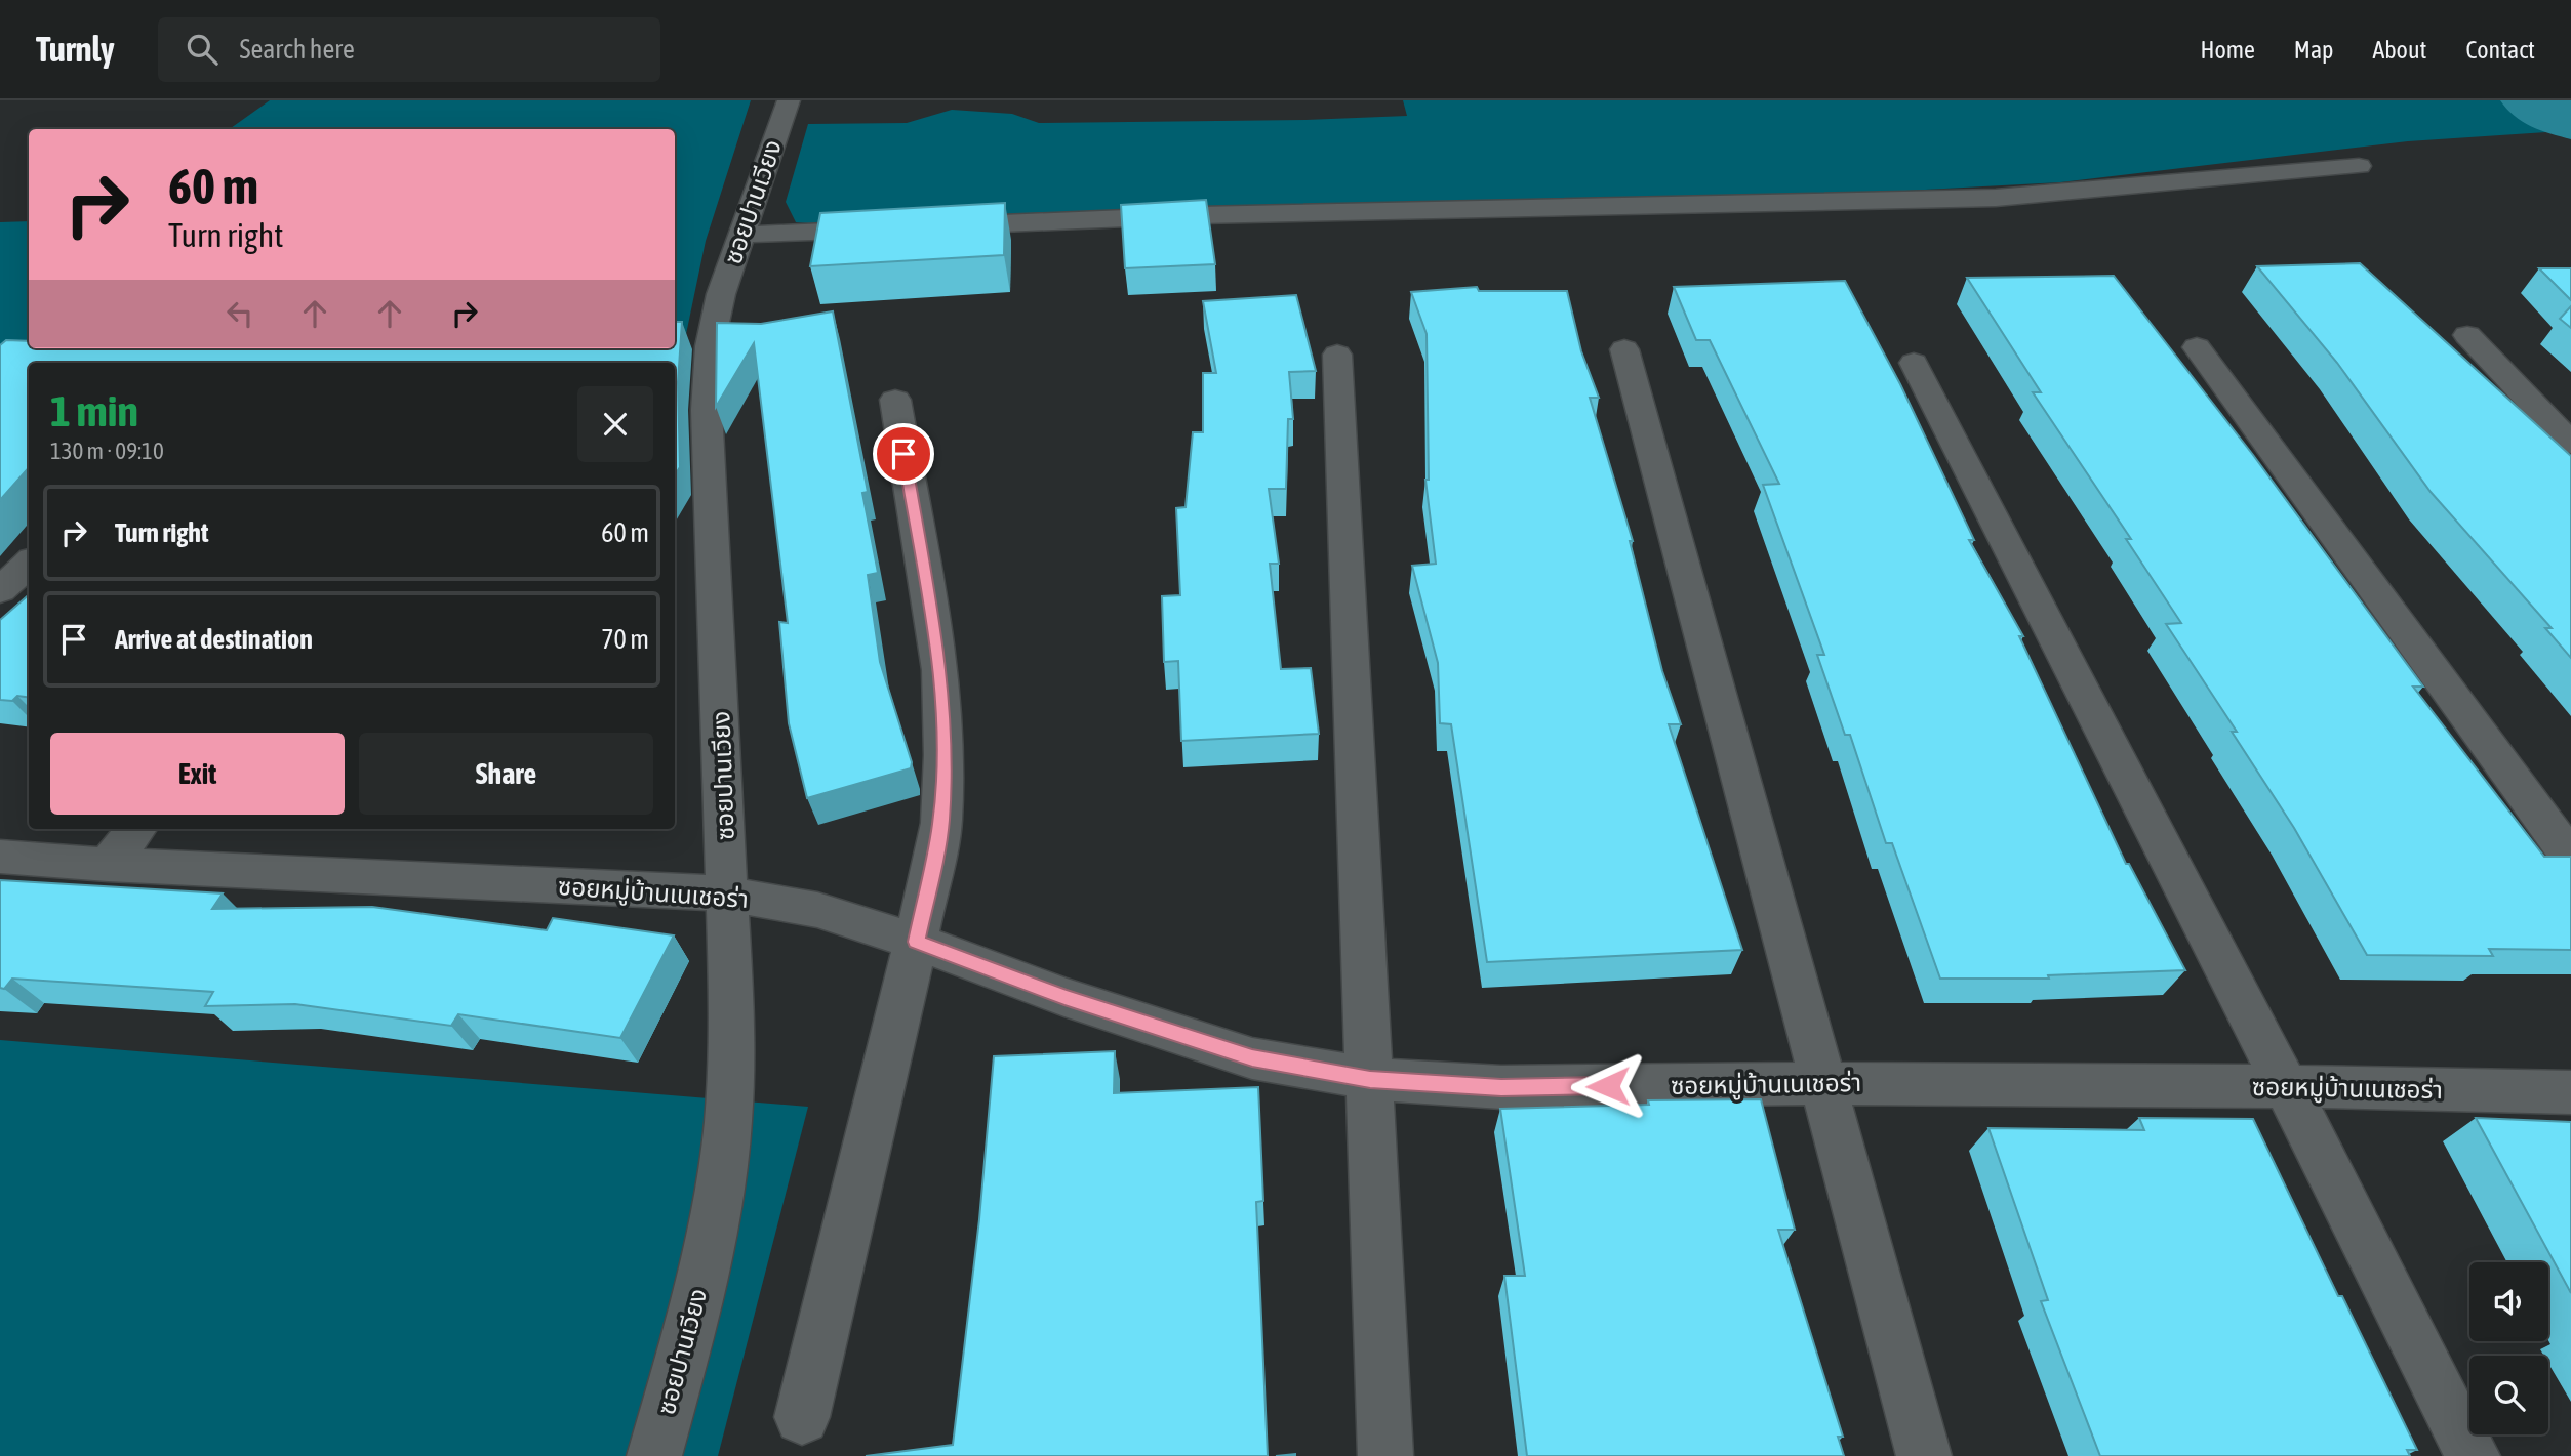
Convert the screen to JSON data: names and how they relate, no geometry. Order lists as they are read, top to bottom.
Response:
{
  "streets": {
    "street": ["ซอยปานเวียง", "ซอยหมู่บ้านเนเชอร่า"]
  },
  "crossings": [
    ["ซอยปานเวียง", "ซอยหมู่บ้านเนเชอร่า"]
  ],
  "page": {
    "header": "Turnly",
    "search": "Search here",
    "nav": [
      "Home",
      "Map",
      "About",
      "Contact"
    ],
    "turn": ["60 m", "Turn right"],
    "heading": ["1 min", "130 m · 09:10"],
    "list": [
      {
        "name": "Turn right",
        "value": "60 m"
      },
      {
        "name": "Arrive at destination",
        "value": "70 m"
      }
    ],
    "buttons": ["Exit", "Share"]
  }
}
